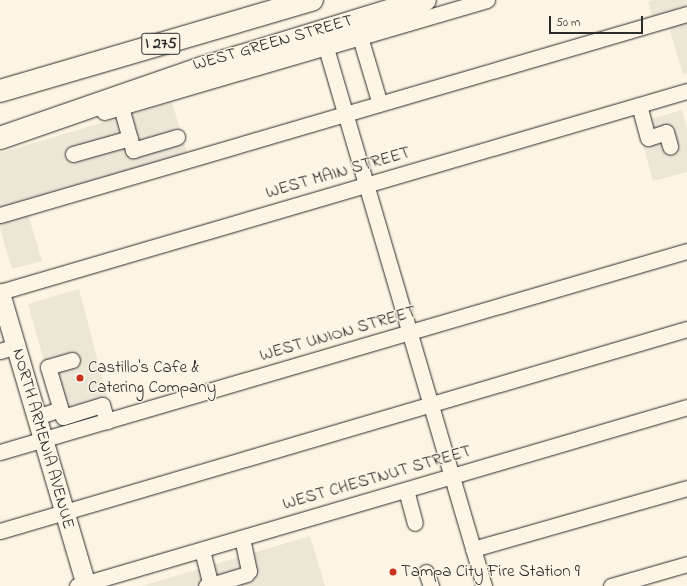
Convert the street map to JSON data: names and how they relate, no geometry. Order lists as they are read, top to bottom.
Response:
{
  "streets": {
    "highway": ["I 275"],
    "main road": ["NORTH ARMENIA AVENUE"],
    "street": [
      "WEST GREEN STREET",
      "WEST MAIN STREET",
      "WEST UNION STREET",
      "WEST CHESTNUT STREET"
    ]
  },
  "crossings": [
    ["WEST MAIN STREET", "NORTH ARMENIA AVENUE"],
    ["WEST UNION STREET", "NORTH ARMENIA AVENUE"],
    ["NORTH ARMENIA AVENUE", "WEST CHESTNUT STREET"]
  ],
  "places": ["Castillo's Cafe & Catering Company", "Tampa City Fire Station 9"],
  "scale_bar": "50 m"
}
